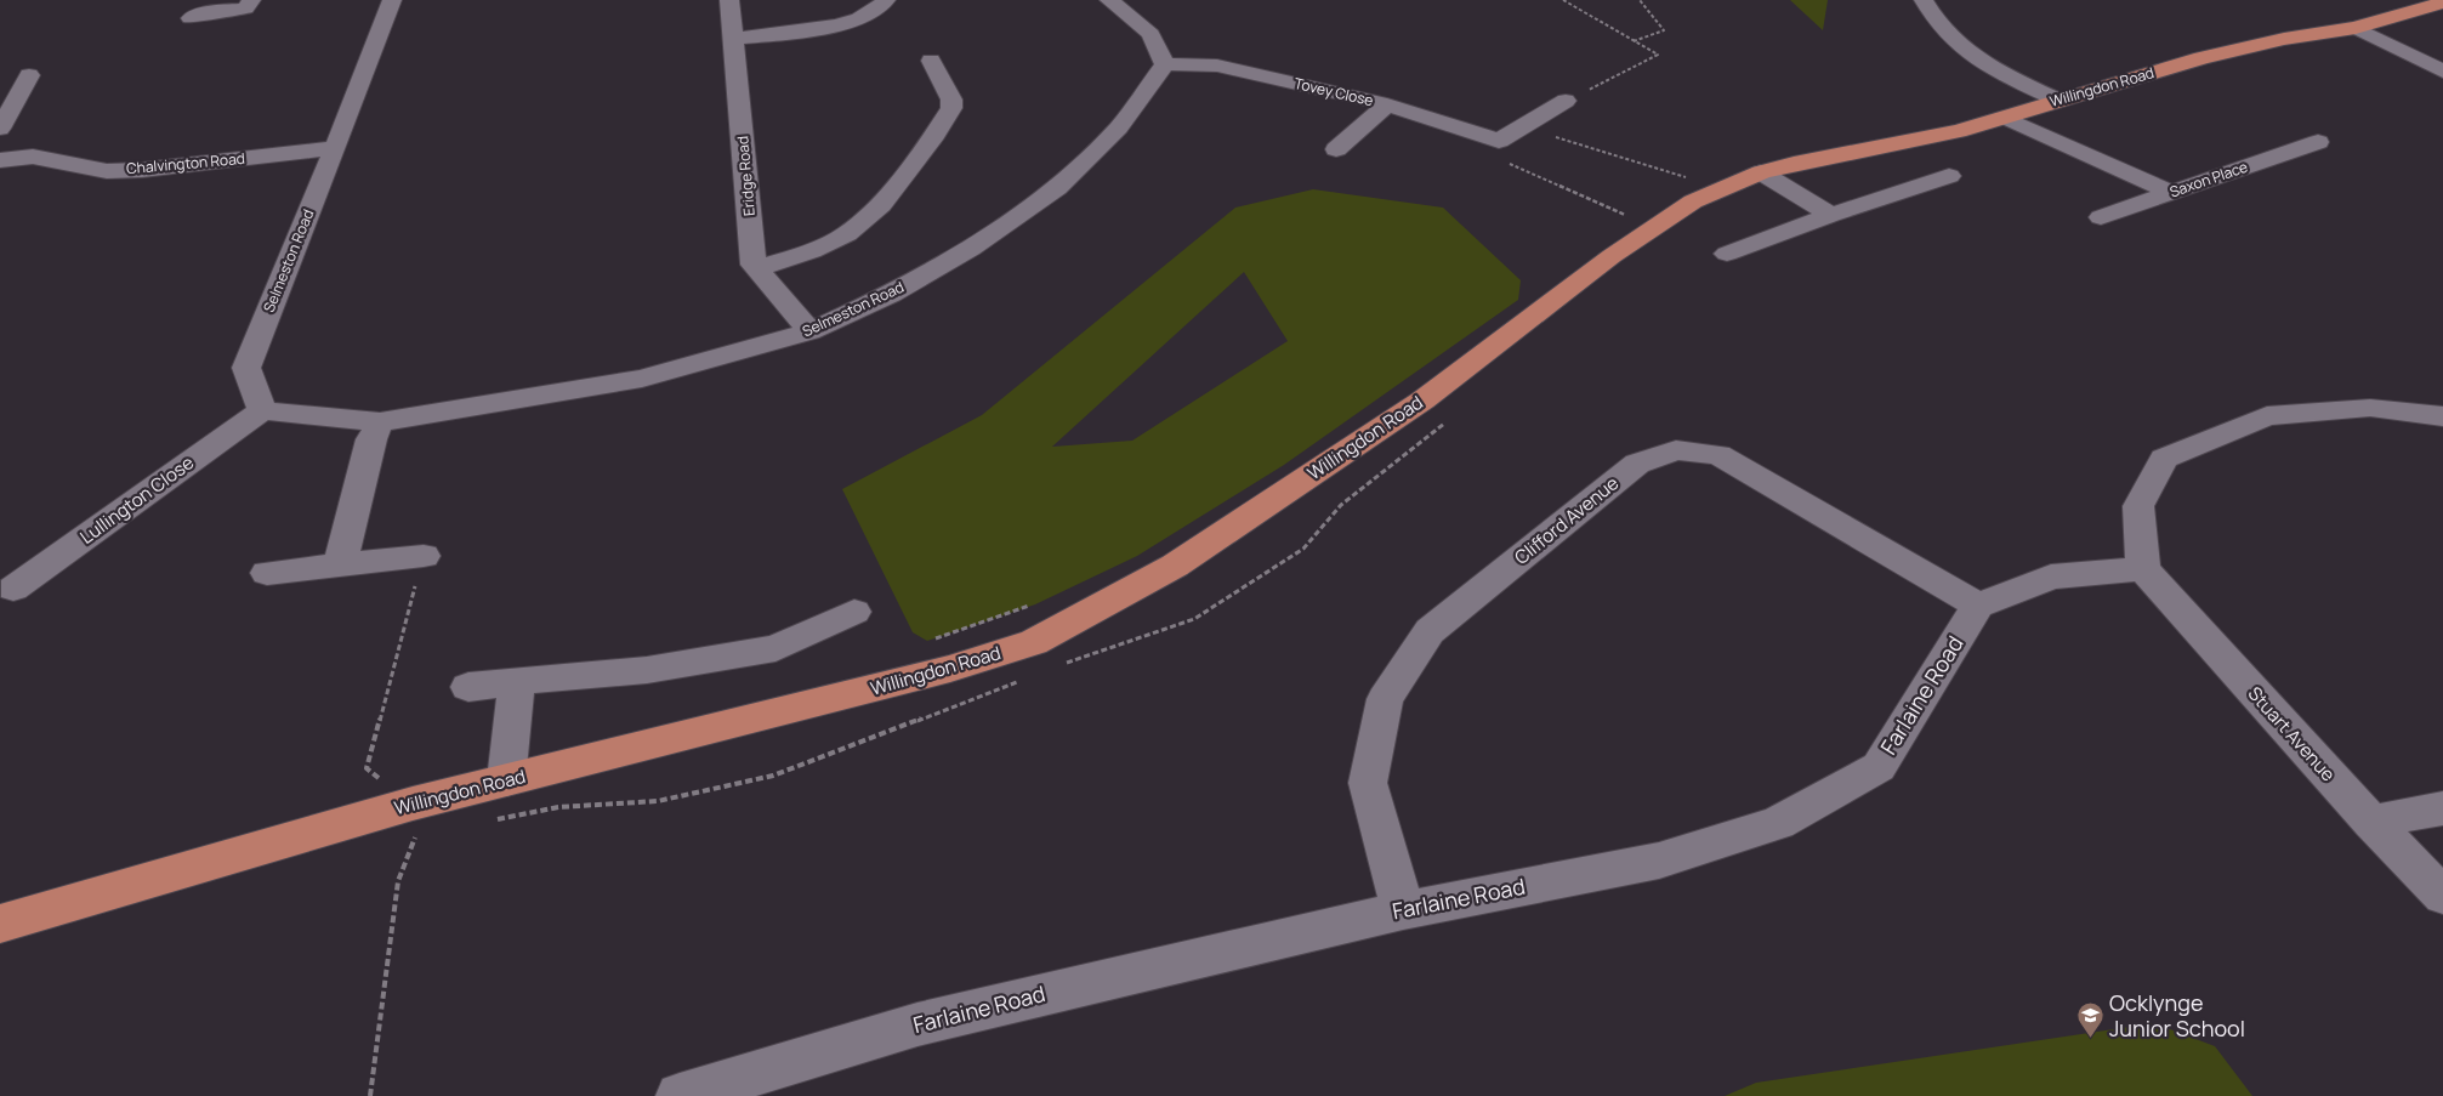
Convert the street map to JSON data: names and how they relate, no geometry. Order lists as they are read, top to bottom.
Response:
{
  "streets": {
    "main road": ["Willingdon Road"],
    "street": [
      "Tovey Close",
      "Chalvington Road",
      "Eridge Road",
      "Saxon Place",
      "Selmeston Road",
      "Lullington Close",
      "Clifford Avenue",
      "Farlaine Road",
      "Stuart Avenue"
    ]
  },
  "crossings": [
    ["Tovey Close", "Selmeston Road"],
    ["Chalvington Road", "Selmeston Road"],
    ["Selmeston Road", "Lullington Close"],
    ["Clifford Avenue", "Farlaine Road"]
  ],
  "places": {
    "school or university": ["Ocklynge Junior School"]
  }
}
